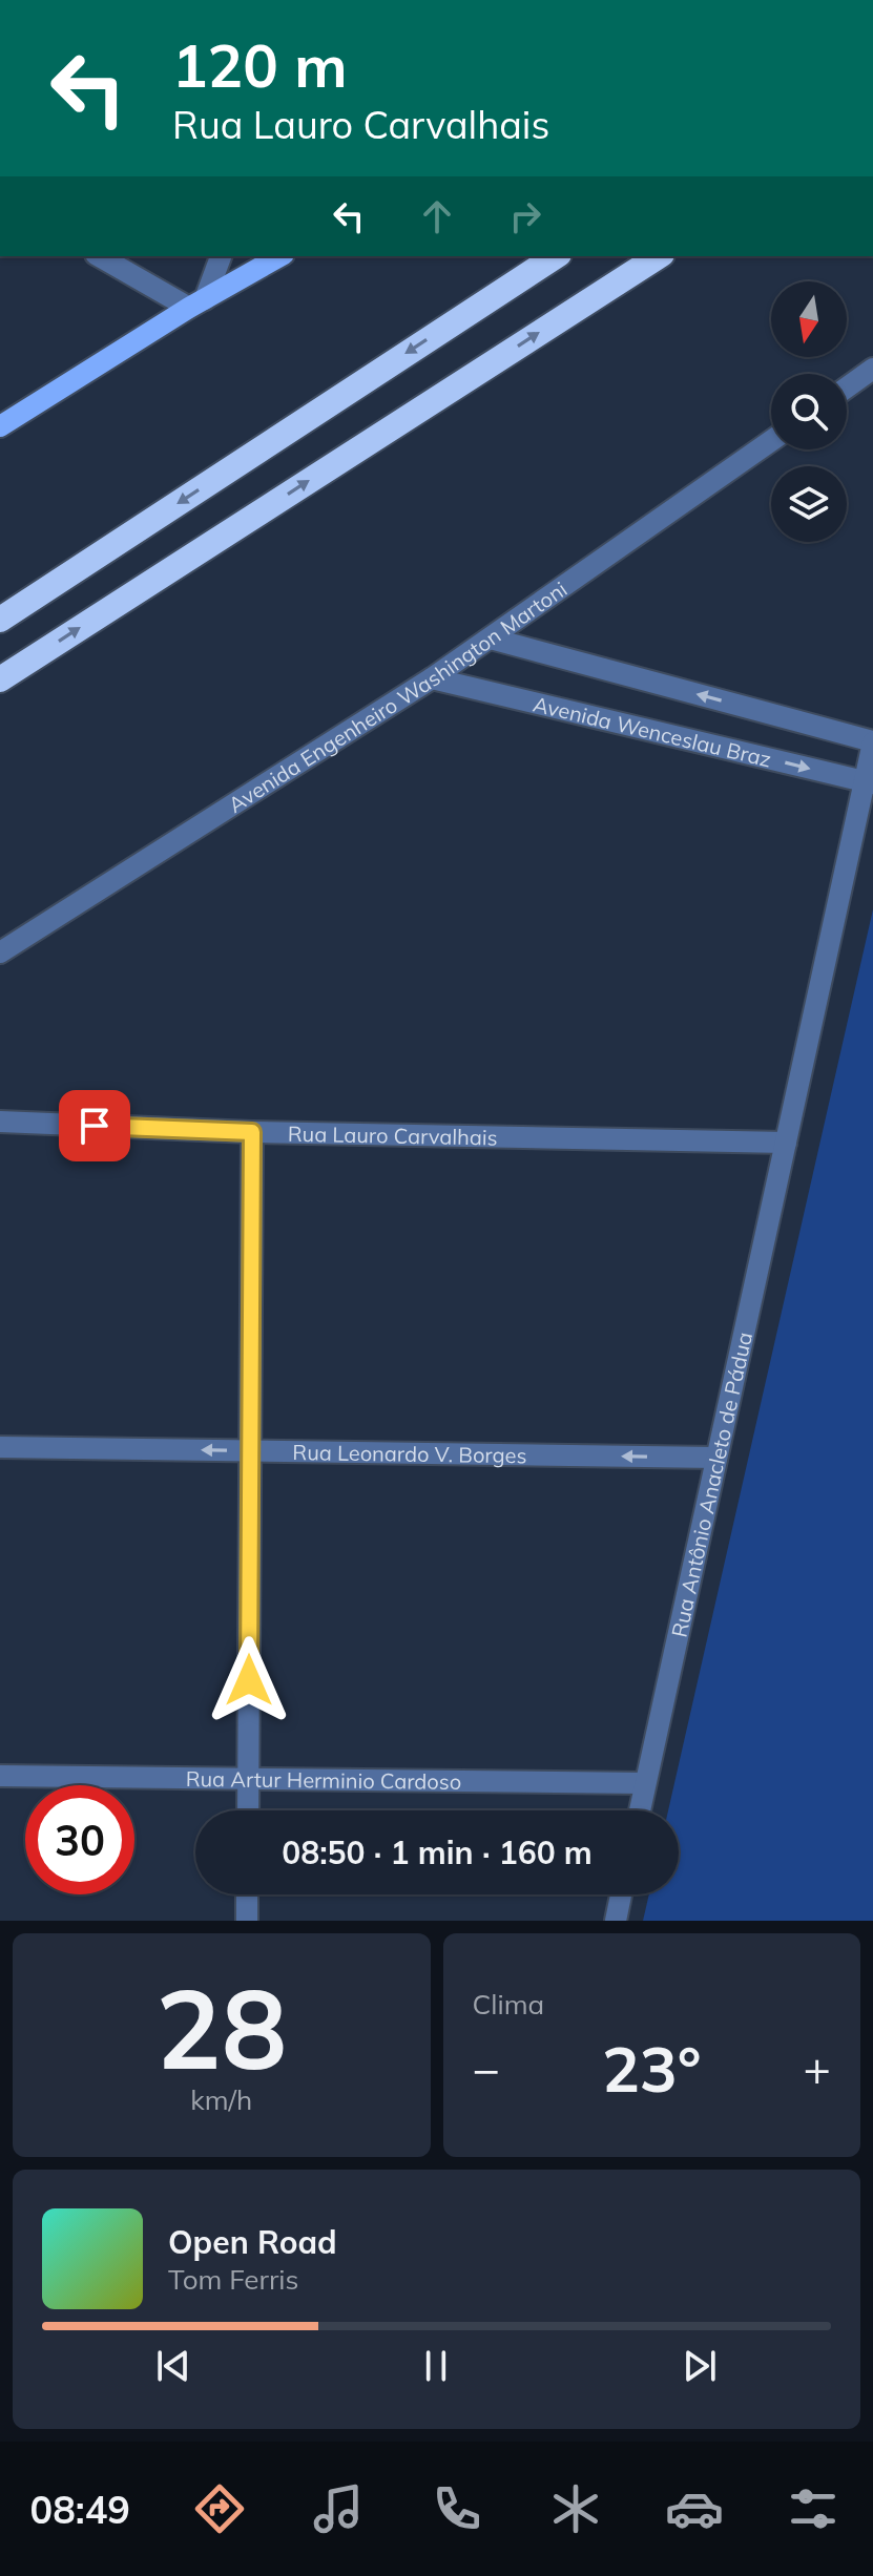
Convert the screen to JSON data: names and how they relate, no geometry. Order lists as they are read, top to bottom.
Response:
{
  "streets": {
    "street": [
      "Avenida Engenheiro Washington Martoni",
      "Avenida Wenceslau Braz",
      "Rua Lauro Carvalhais",
      "Rua Leonardo V. Borges",
      "Rua Antônio Anacleto de Pádua",
      "Rua Artur Herminio Cardoso"
    ]
  },
  "crossings": [
    ["Avenida Engenheiro Washington Martoni", "Avenida Wenceslau Braz"],
    ["Avenida Wenceslau Braz", "Rua Antônio Anacleto de Pádua"],
    ["Rua Lauro Carvalhais", "Rua Antônio Anacleto de Pádua"],
    ["Rua Leonardo V. Borges", "Rua Antônio Anacleto de Pádua"],
    ["Rua Antônio Anacleto de Pádua", "Rua Artur Herminio Cardoso"]
  ],
  "one_way": ["Rua Leonardo V. Borges"],
  "north": "bottom",
  "page": {
    "turn": ["120 m", "Rua Lauro Carvalhais"],
    "limit": "30",
    "trip": "08:50 · 1 min · 160 m",
    "tile": [
      ["28", "km/h"],
      "Clima"
    ],
    "heat": ["−", "23°", "+"],
    "song": ["Open Road", "Tom Ferris"],
    "tabs": "08:49"
  }
}
